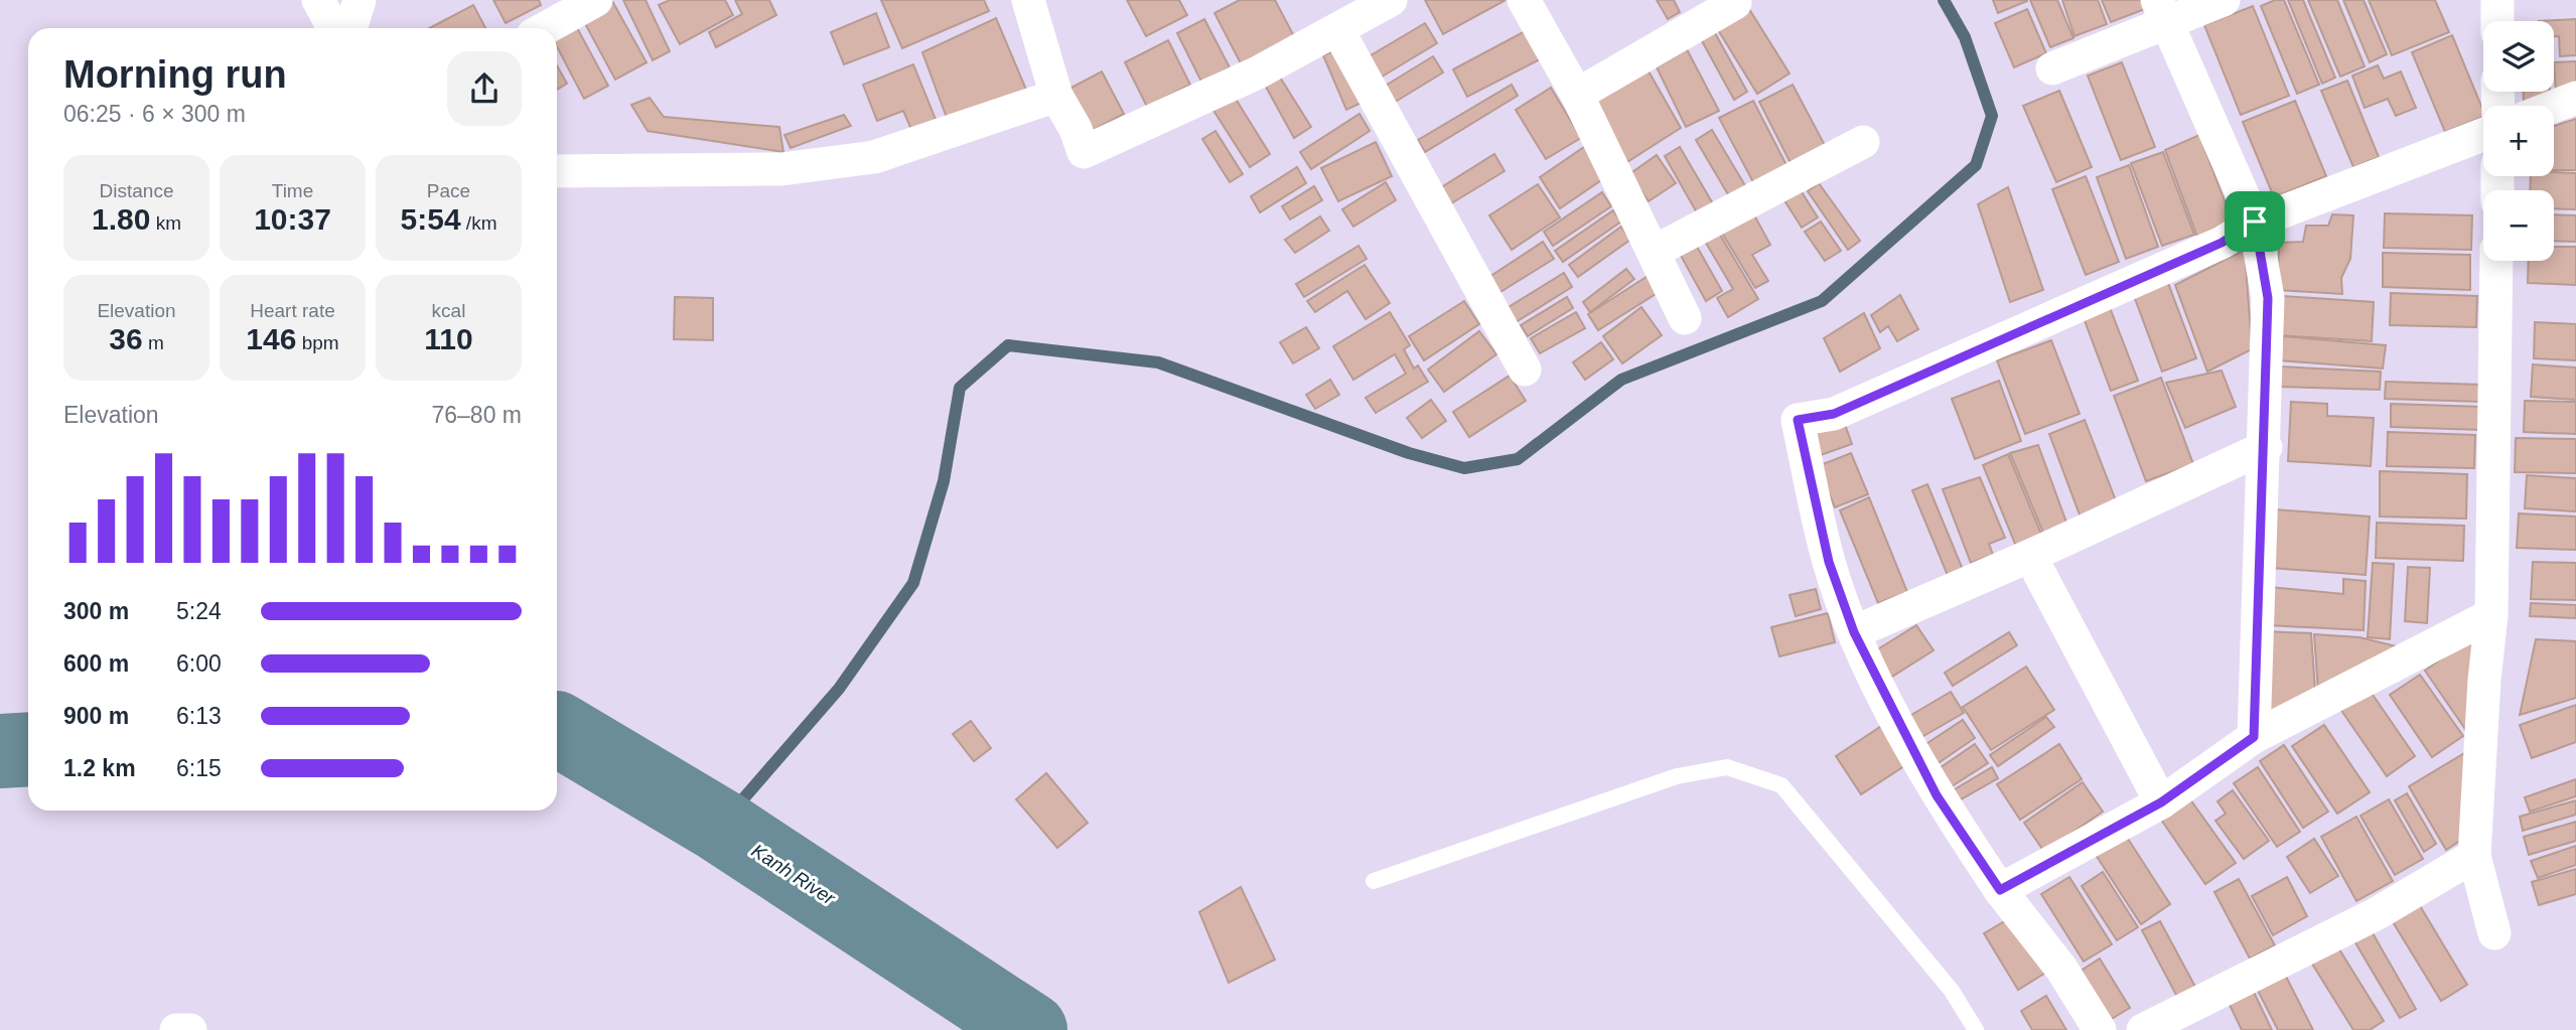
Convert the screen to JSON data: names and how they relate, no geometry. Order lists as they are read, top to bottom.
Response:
{
  "water": ["Kanh River"],
  "page": {
    "map_buttons": ["+", "−"],
    "heading": ["Morning run", "06:25 · 6 × 300 m"],
    "stats": [
      ["Distance", "1.80 km"],
      ["Time", "10:37"],
      ["Pace", "5:54 /km"],
      ["Elevation", "36 m"],
      ["Heart rate", "146 bpm"],
      ["kcal", "110"]
    ],
    "chart": ["Elevation", "76–80 m"],
    "list": [
      {
        "name": "300 m",
        "note": "5:24"
      },
      {
        "name": "600 m",
        "note": "6:00"
      },
      {
        "name": "900 m",
        "note": "6:13"
      },
      {
        "name": "1.2 km",
        "note": "6:15"
      }
    ]
  }
}
